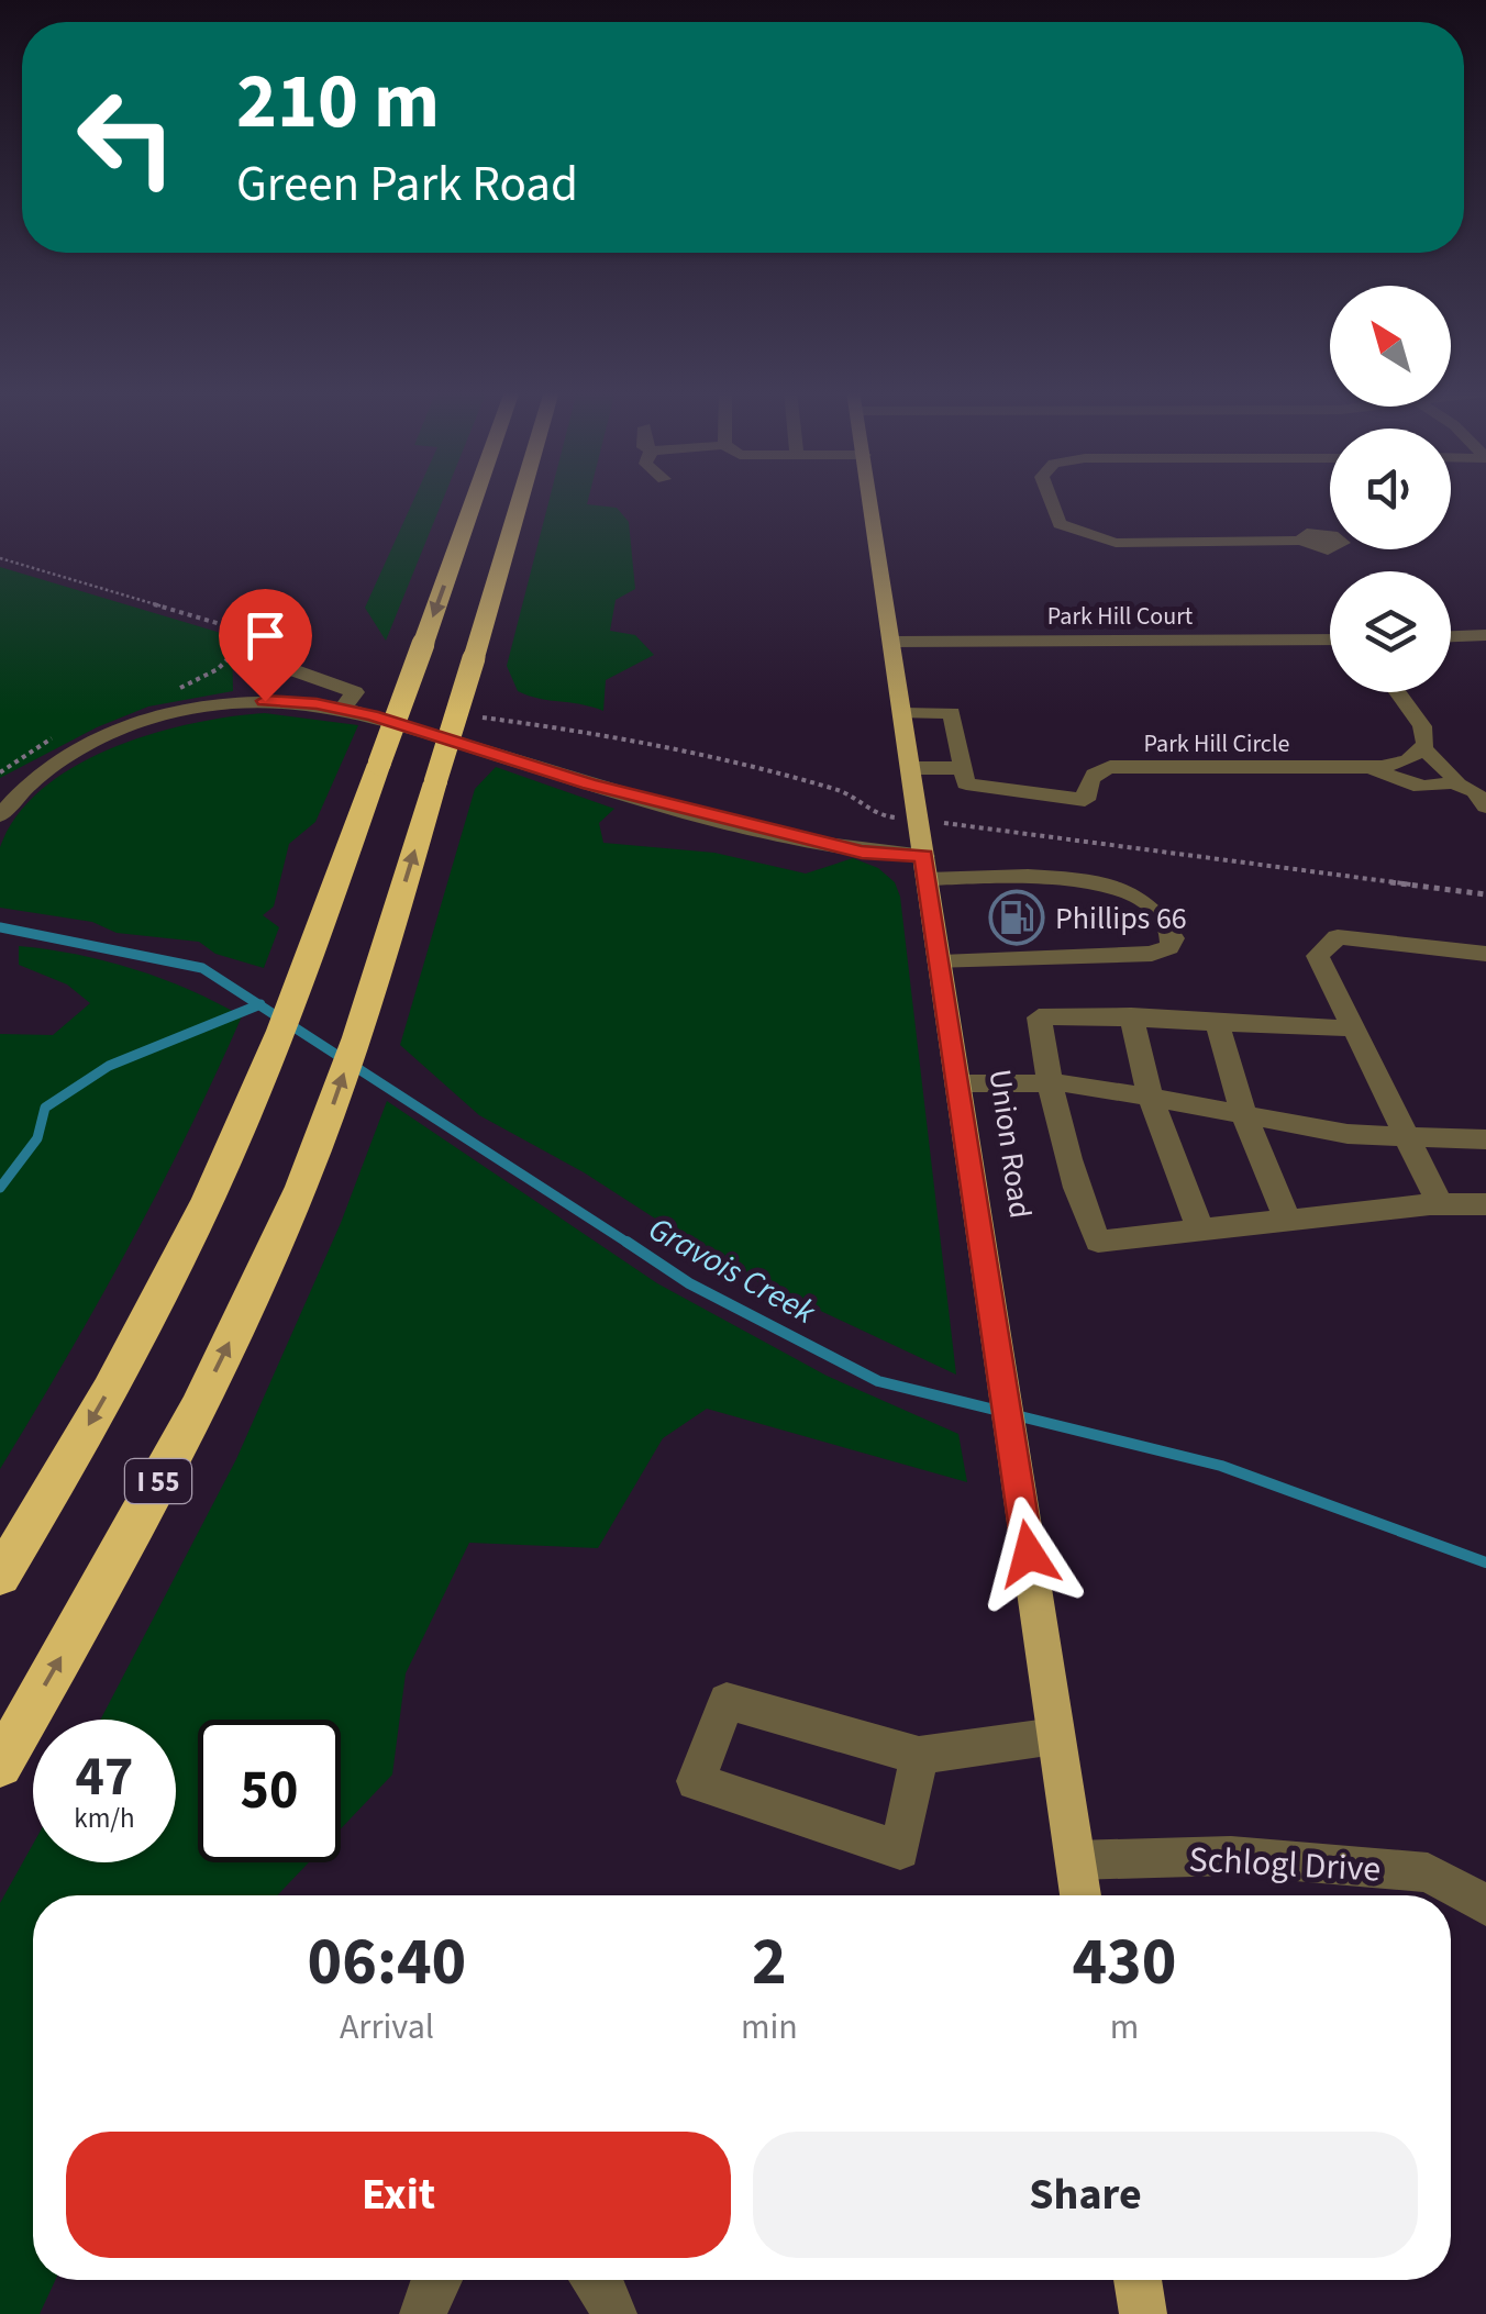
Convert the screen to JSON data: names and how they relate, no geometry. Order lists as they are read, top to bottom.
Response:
{
  "streets": {
    "highway": ["I 55"],
    "main road": ["Union Road"],
    "street": ["Park Hill Court", "Park Hill Circle", "Schlogl Drive"]
  },
  "crossings": [
    ["Park Hill Court", "Union Road"],
    ["Union Road", "Schlogl Drive"]
  ],
  "water": ["Gravois Creek"],
  "places": {
    "fuel station": ["Phillips 66"]
  },
  "north": "top left",
  "page": {
    "turn": ["210 m", "Green Park Road"],
    "speed": "47 km/h",
    "limit": "50",
    "eta": [
      "06:40",
      "Arrival",
      "2",
      "min",
      "430",
      "m"
    ],
    "buttons": ["Exit", "Share"]
  }
}
